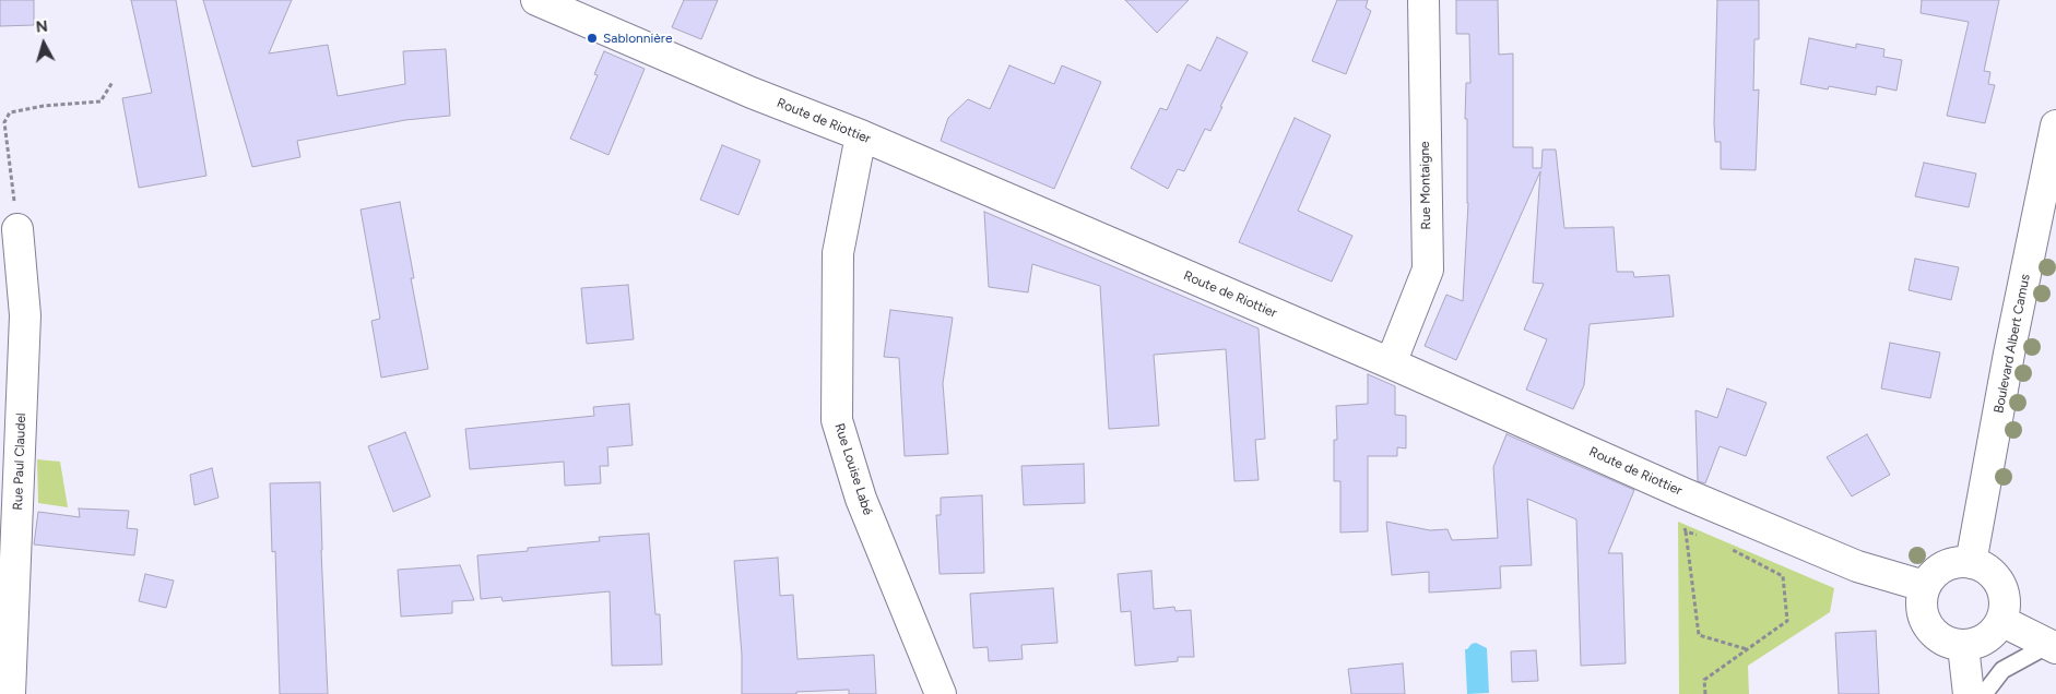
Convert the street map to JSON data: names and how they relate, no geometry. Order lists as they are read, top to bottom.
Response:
{
  "streets": {
    "street": [
      "Route de Riottier",
      "Rue Montaigne",
      "Boulevard Albert Camus",
      "Rue Paul Claudel",
      "Rue Louise Labé"
    ]
  },
  "crossings": [
    ["Route de Riottier", "Rue Montaigne"],
    ["Route de Riottier", "Boulevard Albert Camus"],
    ["Route de Riottier", "Rue Louise Labé"]
  ],
  "places": ["Sablonnière"],
  "north": "top"
}
